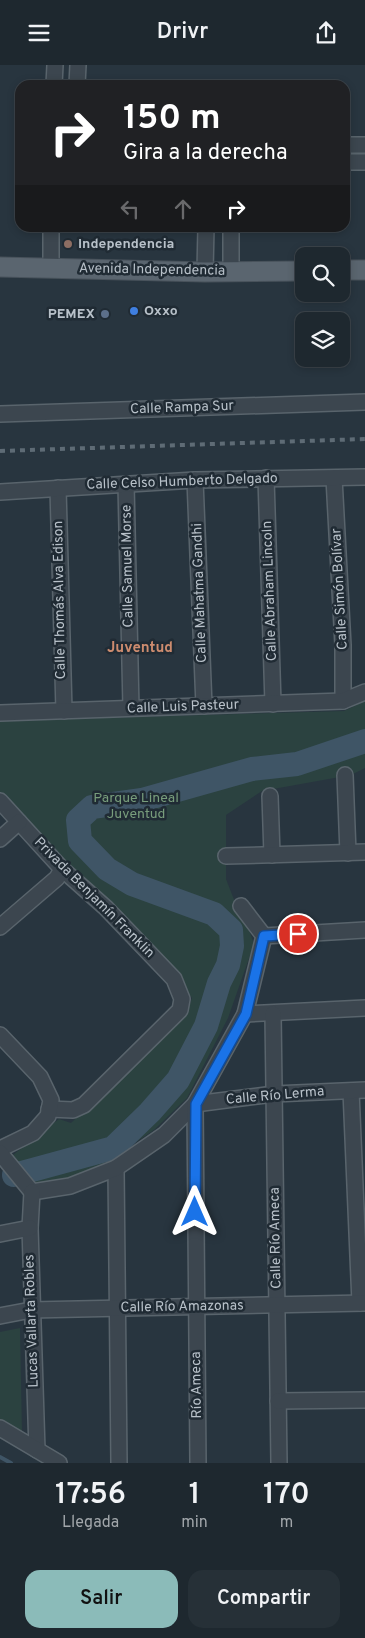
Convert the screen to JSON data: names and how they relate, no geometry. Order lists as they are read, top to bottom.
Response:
{
  "streets": {
    "main road": ["Avenida Independencia"],
    "street": [
      "Calle Rampa Sur",
      "Calle Celso Humberto Delgado",
      "Calle Samuel Morse",
      "Calle Simón Bolívar",
      "Calle Abraham Lincoln",
      "Calle Mahatma Gandhi",
      "Calle Thomás Alva Edison",
      "Calle Luis Pasteur",
      "Privada Benjamín Franklin",
      "Calle Río Lerma",
      "Calle Río Ameca",
      "Calle Río Amazonas",
      "Lucas Vallarta Robles",
      "Río Ameca"
    ]
  },
  "crossings": [
    ["Calle Celso Humberto Delgado", "Calle Samuel Morse"],
    ["Calle Celso Humberto Delgado", "Calle Simón Bolívar"],
    ["Calle Celso Humberto Delgado", "Calle Abraham Lincoln"],
    ["Calle Celso Humberto Delgado", "Calle Mahatma Gandhi"],
    ["Calle Celso Humberto Delgado", "Calle Thomás Alva Edison"],
    ["Calle Samuel Morse", "Calle Luis Pasteur"],
    ["Calle Simón Bolívar", "Calle Luis Pasteur"],
    ["Calle Abraham Lincoln", "Calle Luis Pasteur"],
    ["Calle Mahatma Gandhi", "Calle Luis Pasteur"],
    ["Calle Thomás Alva Edison", "Calle Luis Pasteur"],
    ["Calle Río Lerma", "Calle Río Ameca"],
    ["Calle Río Lerma", "Río Ameca"],
    ["Calle Río Ameca", "Calle Río Amazonas"],
    ["Calle Río Amazonas", "Lucas Vallarta Robles"],
    ["Calle Río Amazonas", "Río Ameca"]
  ],
  "districts": ["Juventud"],
  "parks": ["Parque Lineal Juventud"],
  "places": ["Independencia", "Oxxo", "PEMEX"],
  "page": {
    "header": "Drivr",
    "turn": ["150 m", "Gira a la derecha"],
    "eta": [
      "17:56",
      "Llegada",
      "1",
      "min",
      "170",
      "m"
    ],
    "buttons": ["Salir", "Compartir"]
  }
}
